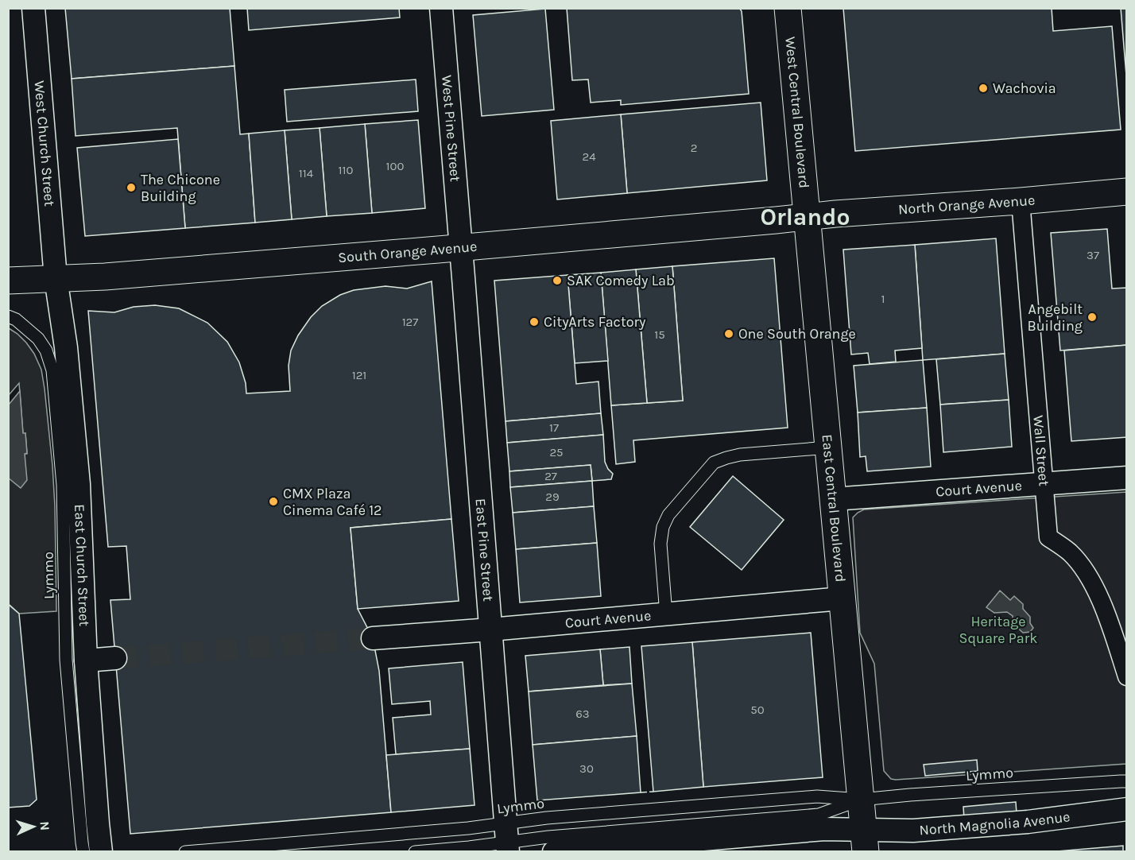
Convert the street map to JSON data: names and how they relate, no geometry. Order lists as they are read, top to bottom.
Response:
{
  "streets": {
    "main road": [
      "West Central Boulevard",
      "North Orange Avenue",
      "South Orange Avenue",
      "East Central Boulevard"
    ],
    "street": [
      "West Pine Street",
      "West Church Street",
      "Wall Street",
      "Court Avenue",
      "East Pine Street",
      "East Church Street",
      "North Magnolia Avenue"
    ],
    "lane": ["Lymmo"]
  },
  "crossings": [
    ["West Central Boulevard", "North Orange Avenue"],
    ["West Central Boulevard", "South Orange Avenue"],
    ["West Central Boulevard", "East Central Boulevard"],
    ["West Pine Street", "South Orange Avenue"],
    ["West Pine Street", "East Pine Street"],
    ["West Church Street", "South Orange Avenue"],
    ["West Church Street", "East Church Street"],
    ["North Orange Avenue", "South Orange Avenue"],
    ["North Orange Avenue", "Wall Street"],
    ["North Orange Avenue", "East Central Boulevard"],
    ["South Orange Avenue", "East Central Boulevard"],
    ["South Orange Avenue", "East Pine Street"],
    ["South Orange Avenue", "East Church Street"],
    ["Wall Street", "Court Avenue"],
    ["Court Avenue", "East Central Boulevard"],
    ["Court Avenue", "East Pine Street"],
    ["East Central Boulevard", "Lymmo"],
    ["East Central Boulevard", "North Magnolia Avenue"],
    ["East Pine Street", "Lymmo"]
  ],
  "districts": ["Orlando"],
  "parks": ["Heritage Square Park"],
  "places": [
    "Wachovia",
    "The Chicone Building",
    "SAK Comedy Lab",
    "Angebilt Building",
    "CityArts Factory",
    "One South Orange",
    "CMX Plaza Cinema Café 12"
  ],
  "house_numbers": [
    "2",
    "24",
    "100",
    "110",
    "114",
    "37",
    "1",
    "127",
    "15",
    "121",
    "17",
    "25",
    "27",
    "29",
    "50",
    "63",
    "30"
  ],
  "north": "right"
}
